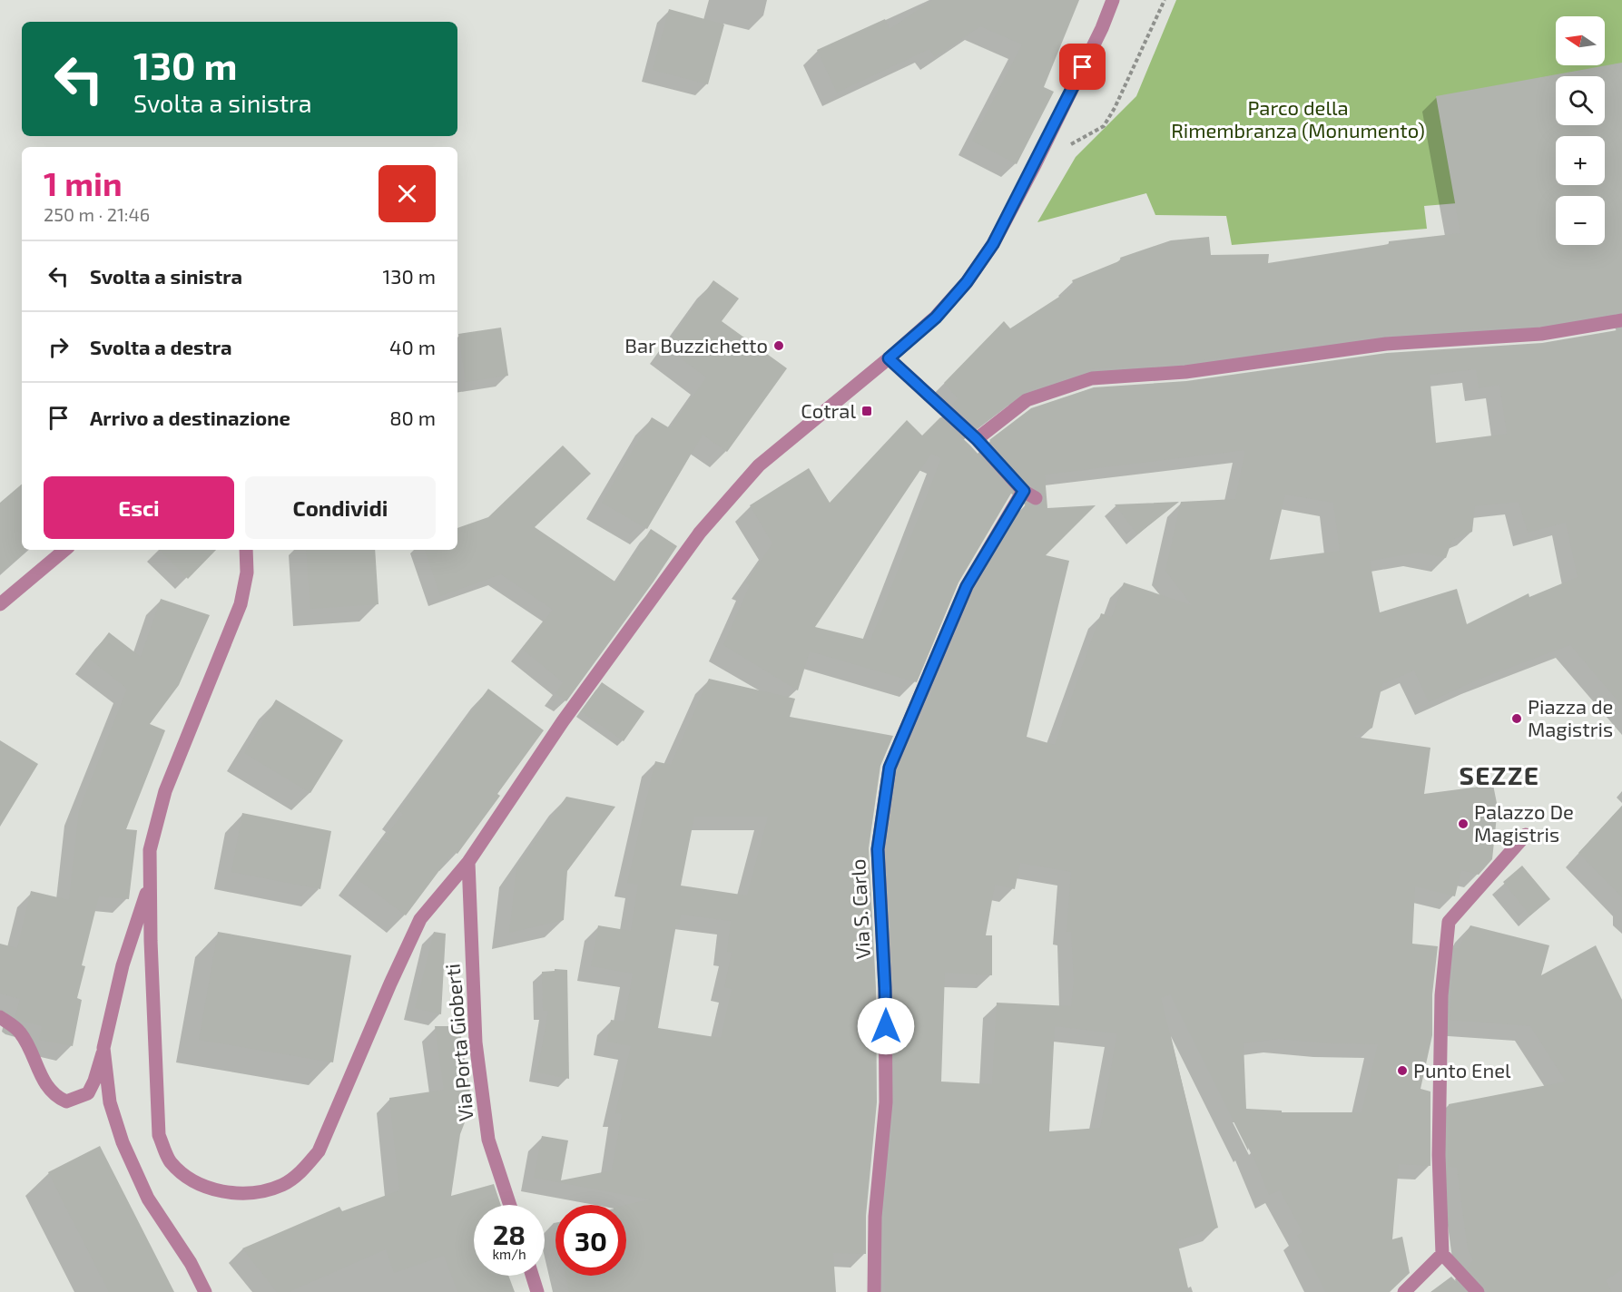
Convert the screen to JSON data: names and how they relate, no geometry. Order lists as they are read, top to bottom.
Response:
{
  "streets": {
    "street": ["Via S. Carlo", "Via Porta Gioberti"]
  },
  "districts": ["SEZZE"],
  "parks": ["Parco della Rimembranza (Monumento)"],
  "places": {
    "other": [
      "Bar Buzzichetto",
      "Piazza de Magistris",
      "Palazzo De Magistris",
      "Punto Enel"
    ],
    "transit": ["Cotral"]
  },
  "north": "left",
  "page": {
    "map_buttons": ["+", "−"],
    "turn": ["130 m", "Svolta a sinistra"],
    "heading": ["1 min", "250 m · 21:46"],
    "list": [
      {
        "name": "Svolta a sinistra",
        "value": "130 m"
      },
      {
        "name": "Svolta a destra",
        "value": "40 m"
      },
      {
        "name": "Arrivo a destinazione",
        "value": "80 m"
      }
    ],
    "buttons": ["Esci", "Condividi"],
    "speed": "28 km/h",
    "limit": "30"
  }
}
